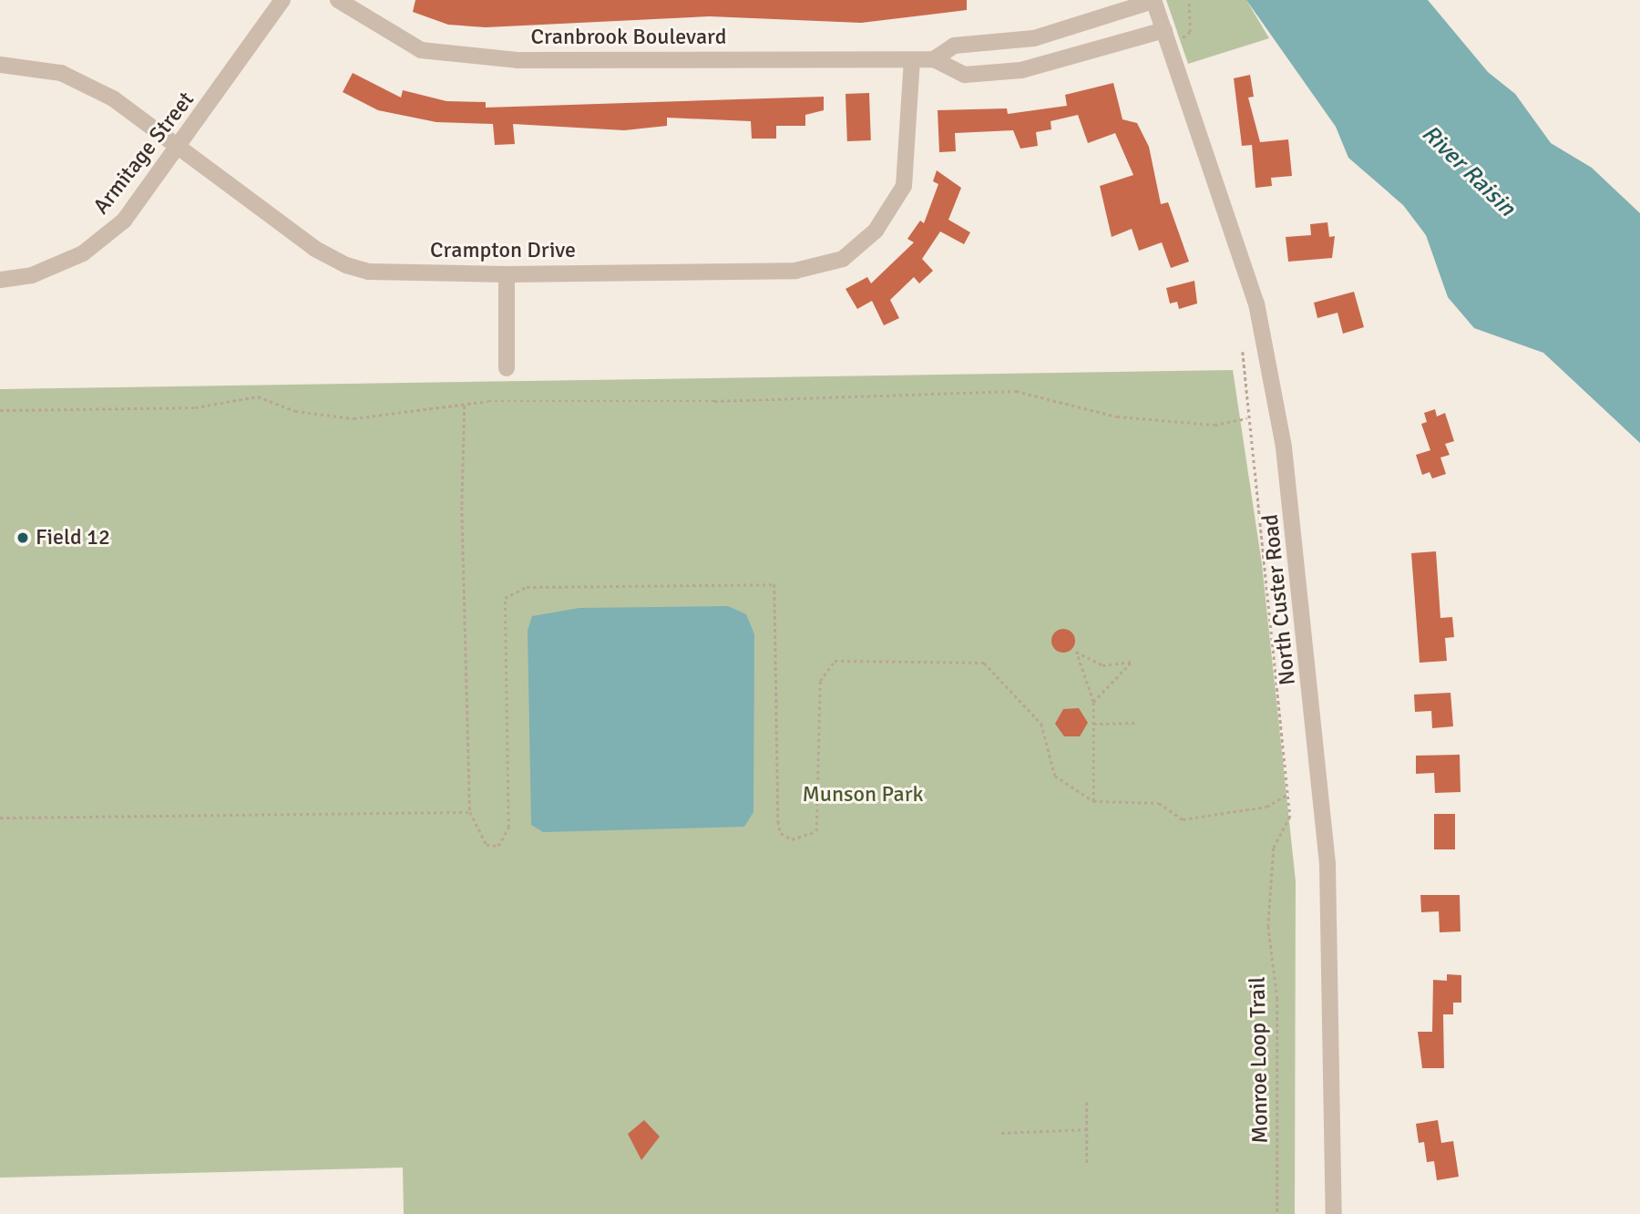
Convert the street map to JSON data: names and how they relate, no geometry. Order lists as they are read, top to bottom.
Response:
{
  "streets": {
    "street": [
      "Cranbrook Boulevard",
      "Armitage Street",
      "Crampton Drive",
      "North Custer Road"
    ],
    "path": ["Monroe Loop Trail"]
  },
  "crossings": [
    ["Cranbrook Boulevard", "Crampton Drive"],
    ["Cranbrook Boulevard", "North Custer Road"],
    ["Armitage Street", "Crampton Drive"]
  ],
  "water": ["River Raisin"],
  "parks": ["Munson Park"],
  "places": ["Field 12"]
}
